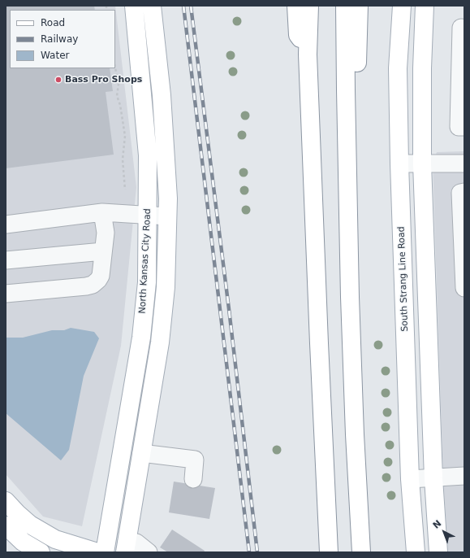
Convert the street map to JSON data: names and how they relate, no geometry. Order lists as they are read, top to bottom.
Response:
{
  "streets": {
    "main road": ["North Kansas City Road", "South Strang Line Road"]
  },
  "places": ["Bass Pro Shops"],
  "legend": ["Road", "Railway", "Water"],
  "north": "top left"
}
